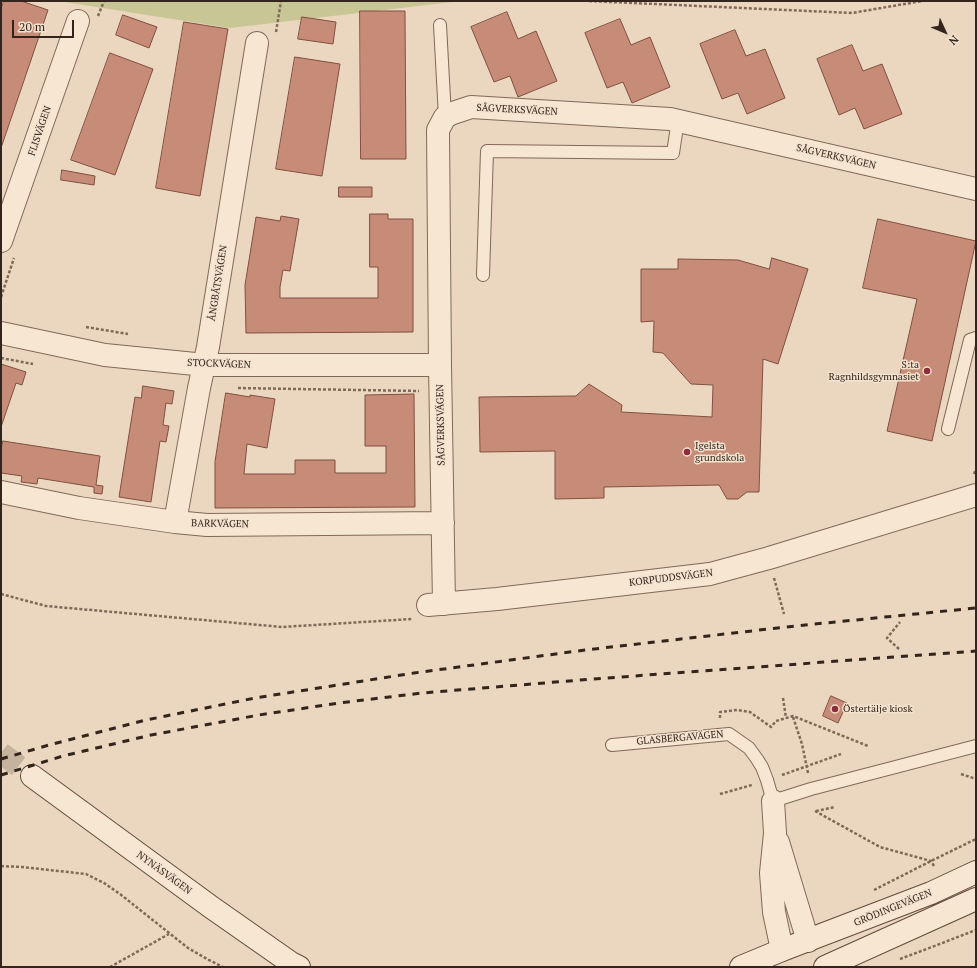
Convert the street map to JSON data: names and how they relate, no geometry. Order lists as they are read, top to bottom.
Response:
{
  "streets": {
    "street": [
      "SÅGVERKSVÄGEN",
      "FLISVÄGEN",
      "ÅNGBÅTSVÄGEN",
      "STOCKVÄGEN",
      "BARKVÄGEN",
      "KORPUDDSVÄGEN",
      "GLASBERGAVÄGEN",
      "NYNÄSVÄGEN",
      "GRÖDINGEVÄGEN"
    ]
  },
  "crossings": [
    ["SÅGVERKSVÄGEN", "STOCKVÄGEN"],
    ["SÅGVERKSVÄGEN", "BARKVÄGEN"],
    ["SÅGVERKSVÄGEN", "KORPUDDSVÄGEN"],
    ["ÅNGBÅTSVÄGEN", "STOCKVÄGEN"],
    ["ÅNGBÅTSVÄGEN", "BARKVÄGEN"],
    ["GLASBERGAVÄGEN", "GRÖDINGEVÄGEN"]
  ],
  "places": ["S:ta Ragnhildsgymnasiet", "Igelsta grundskola", "Östertälje kiosk"],
  "scale_bar": "20 m",
  "north": "bottom right"
}
